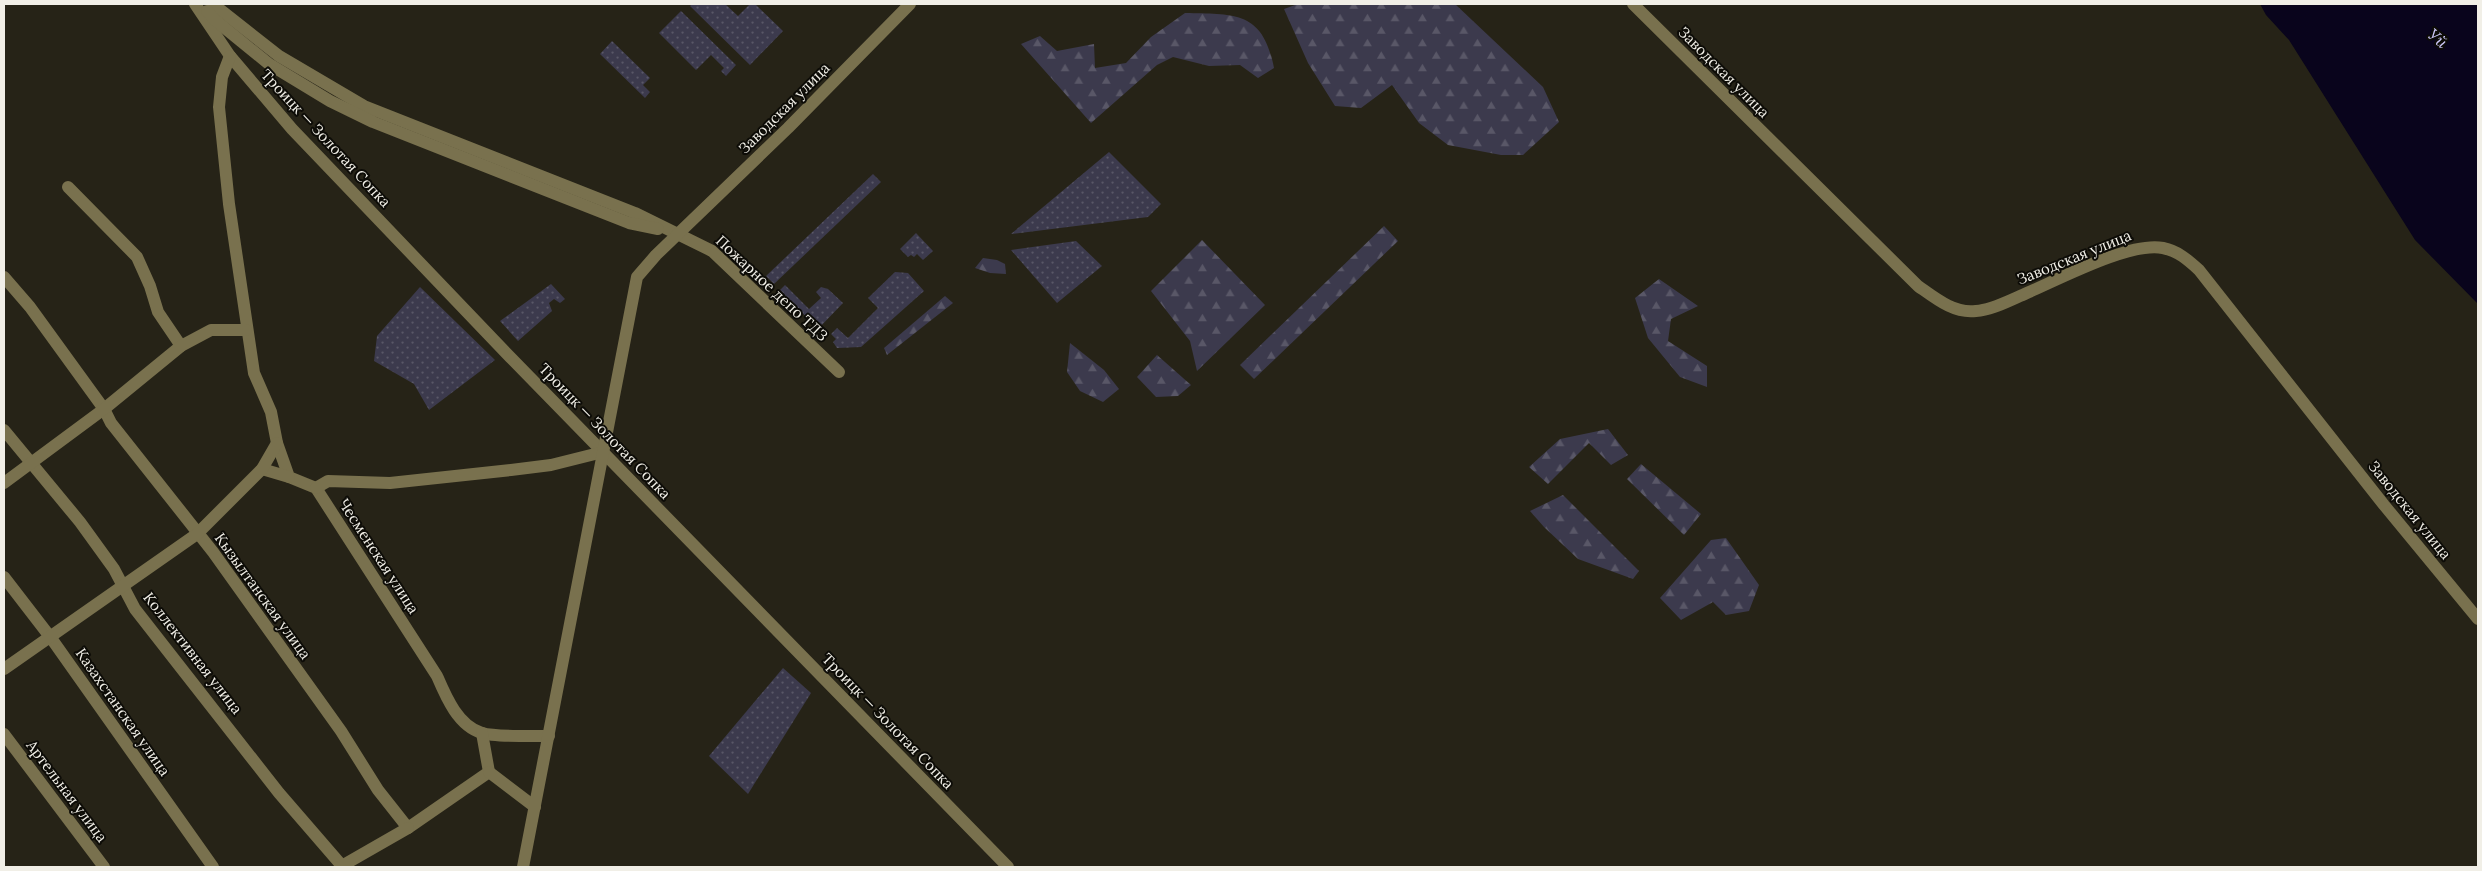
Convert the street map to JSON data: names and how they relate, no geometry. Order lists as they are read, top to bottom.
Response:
{
  "streets": {
    "street": [
      "Заводская улица",
      "Троицк — Золотая Сопка",
      "Пожарное депо ТДЗ",
      "Чесменская улица",
      "Кызылтанская улица",
      "Коллективная улица",
      "Казахстанская улица",
      "Артельная улица"
    ]
  },
  "crossings": [
    ["Заводская улица", "Троицк — Золотая Сопка"],
    ["Заводская улица", "Пожарное депо ТДЗ"]
  ],
  "water": ["Уй"]
}
